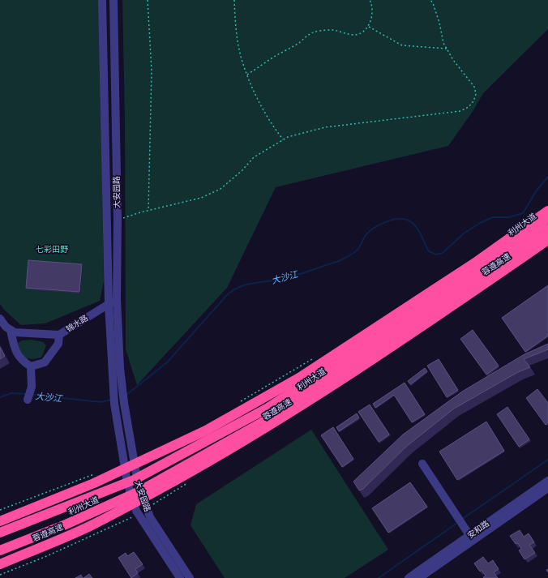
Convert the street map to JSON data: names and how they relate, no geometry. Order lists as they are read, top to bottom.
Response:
{
  "streets": {
    "highway": ["利州大道", "蓉遵高速"],
    "street": ["大安园路", "锦水路", "安和路"]
  },
  "crossings": [
    ["大安园路", "利州大道"],
    ["大安园路", "锦水路"]
  ],
  "water": ["大沙江"],
  "parks": ["七彩田野"]
}
